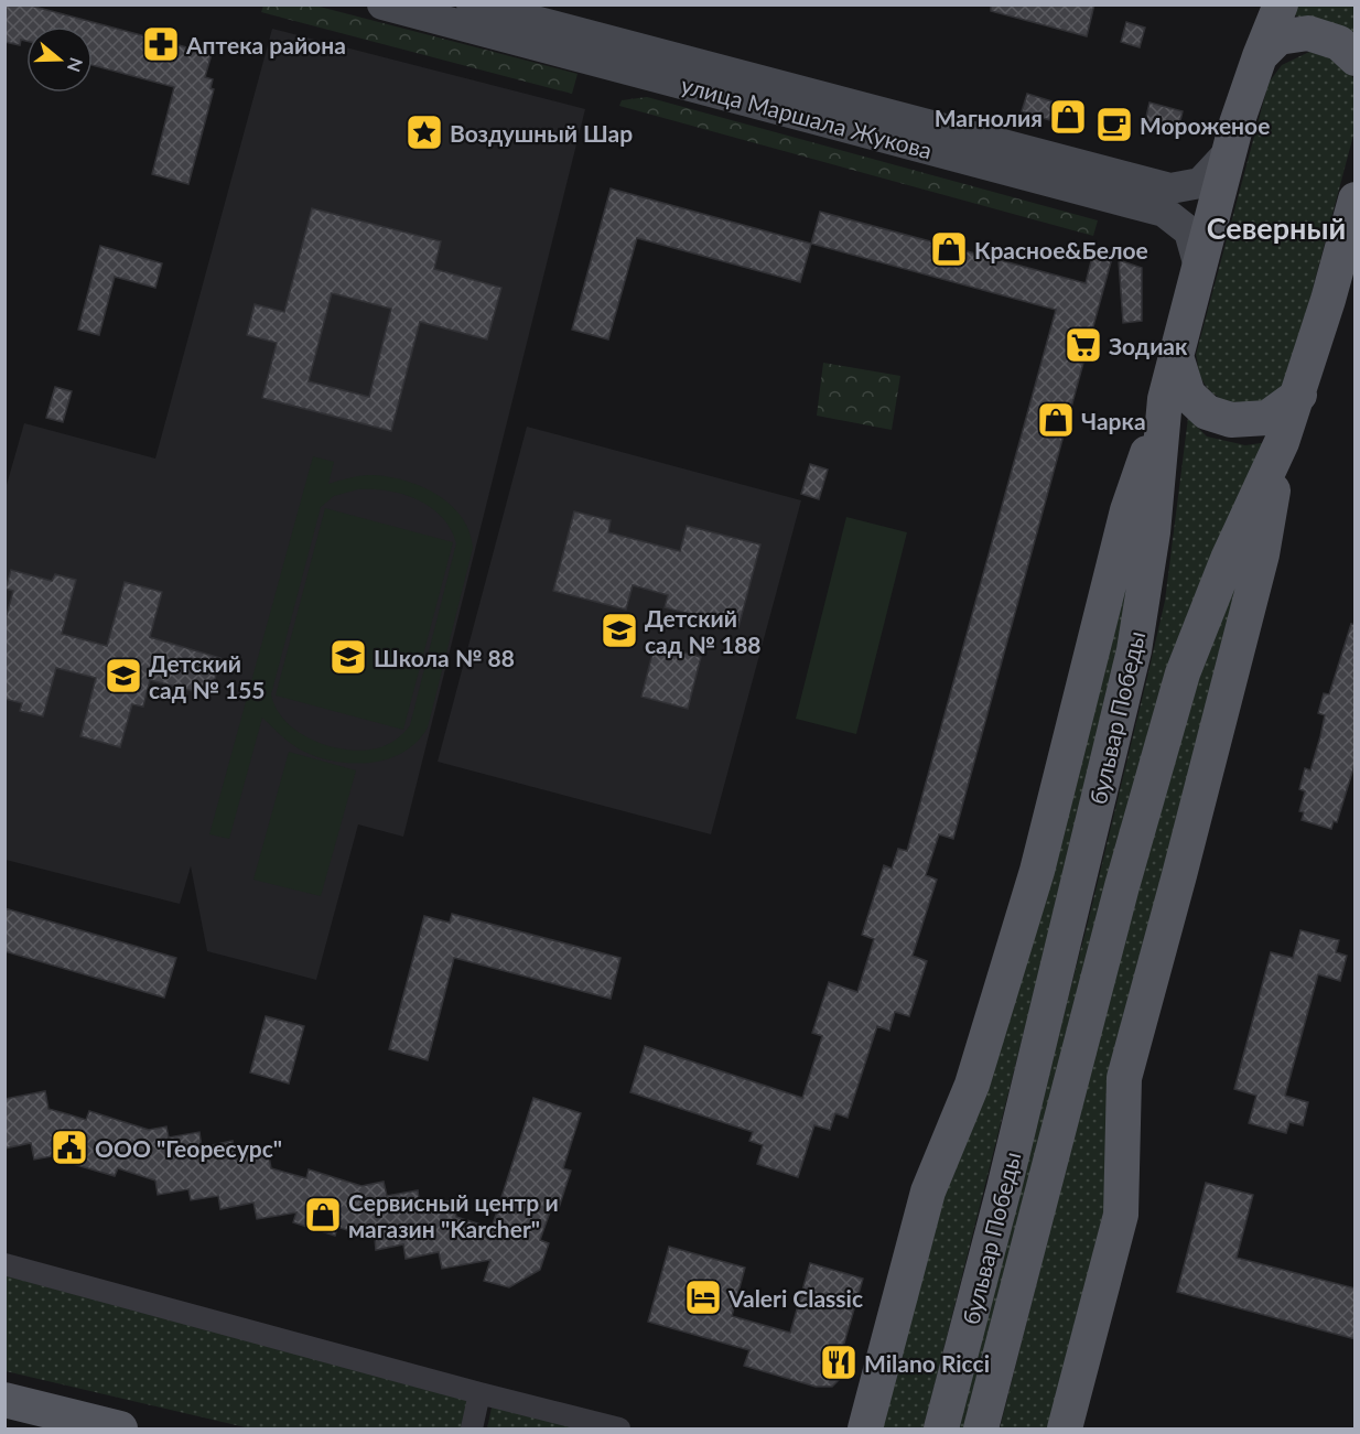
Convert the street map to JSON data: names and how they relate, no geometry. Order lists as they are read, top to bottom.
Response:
{
  "streets": {
    "main road": ["бульвар Победы"],
    "street": ["улица Маршала Жукова"]
  },
  "crossings": [
    ["улица Маршала Жукова", "бульвар Победы"]
  ],
  "districts": ["Северный"],
  "places": {
    "pharmacy": ["Аптека района"],
    "shop": [
      "Магнолия",
      "Красное&Белое",
      "Чарка",
      "Сервисный центр и магазин \"Karcher\""
    ],
    "cafe": ["Мороженое"],
    "place": ["Воздушный Шар"],
    "supermarket": ["Зодиак"],
    "school or university": ["Детский сад № 188", "Школа № 88", "Детский сад № 155"],
    "public building": ["ООО \"Георесурс\""],
    "hotel": ["Valeri Classic"],
    "restaurant": ["Milano Ricci"]
  },
  "north": "right"
}
